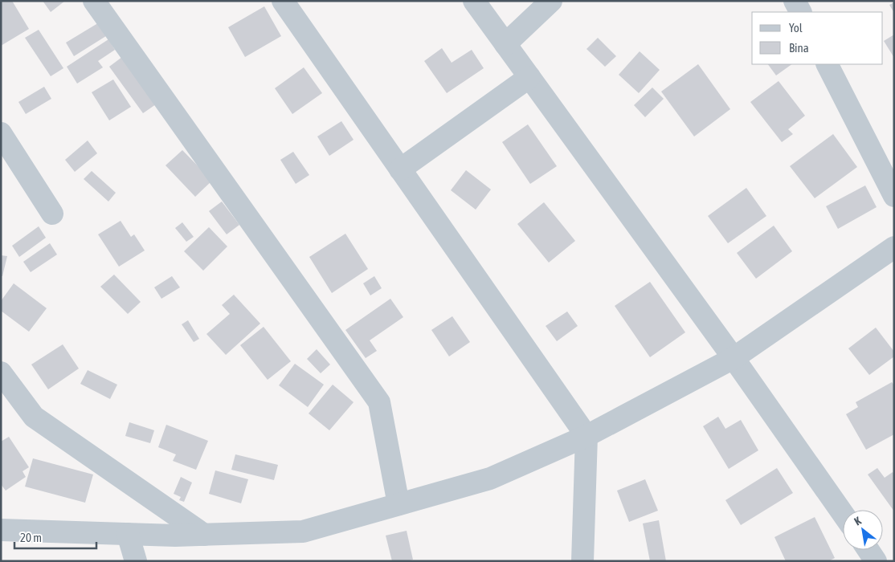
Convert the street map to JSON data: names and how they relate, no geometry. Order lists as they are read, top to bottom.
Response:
{
  "legend": ["Yol", "Bina"],
  "scale_bar": "20 m",
  "north": "top left"
}
